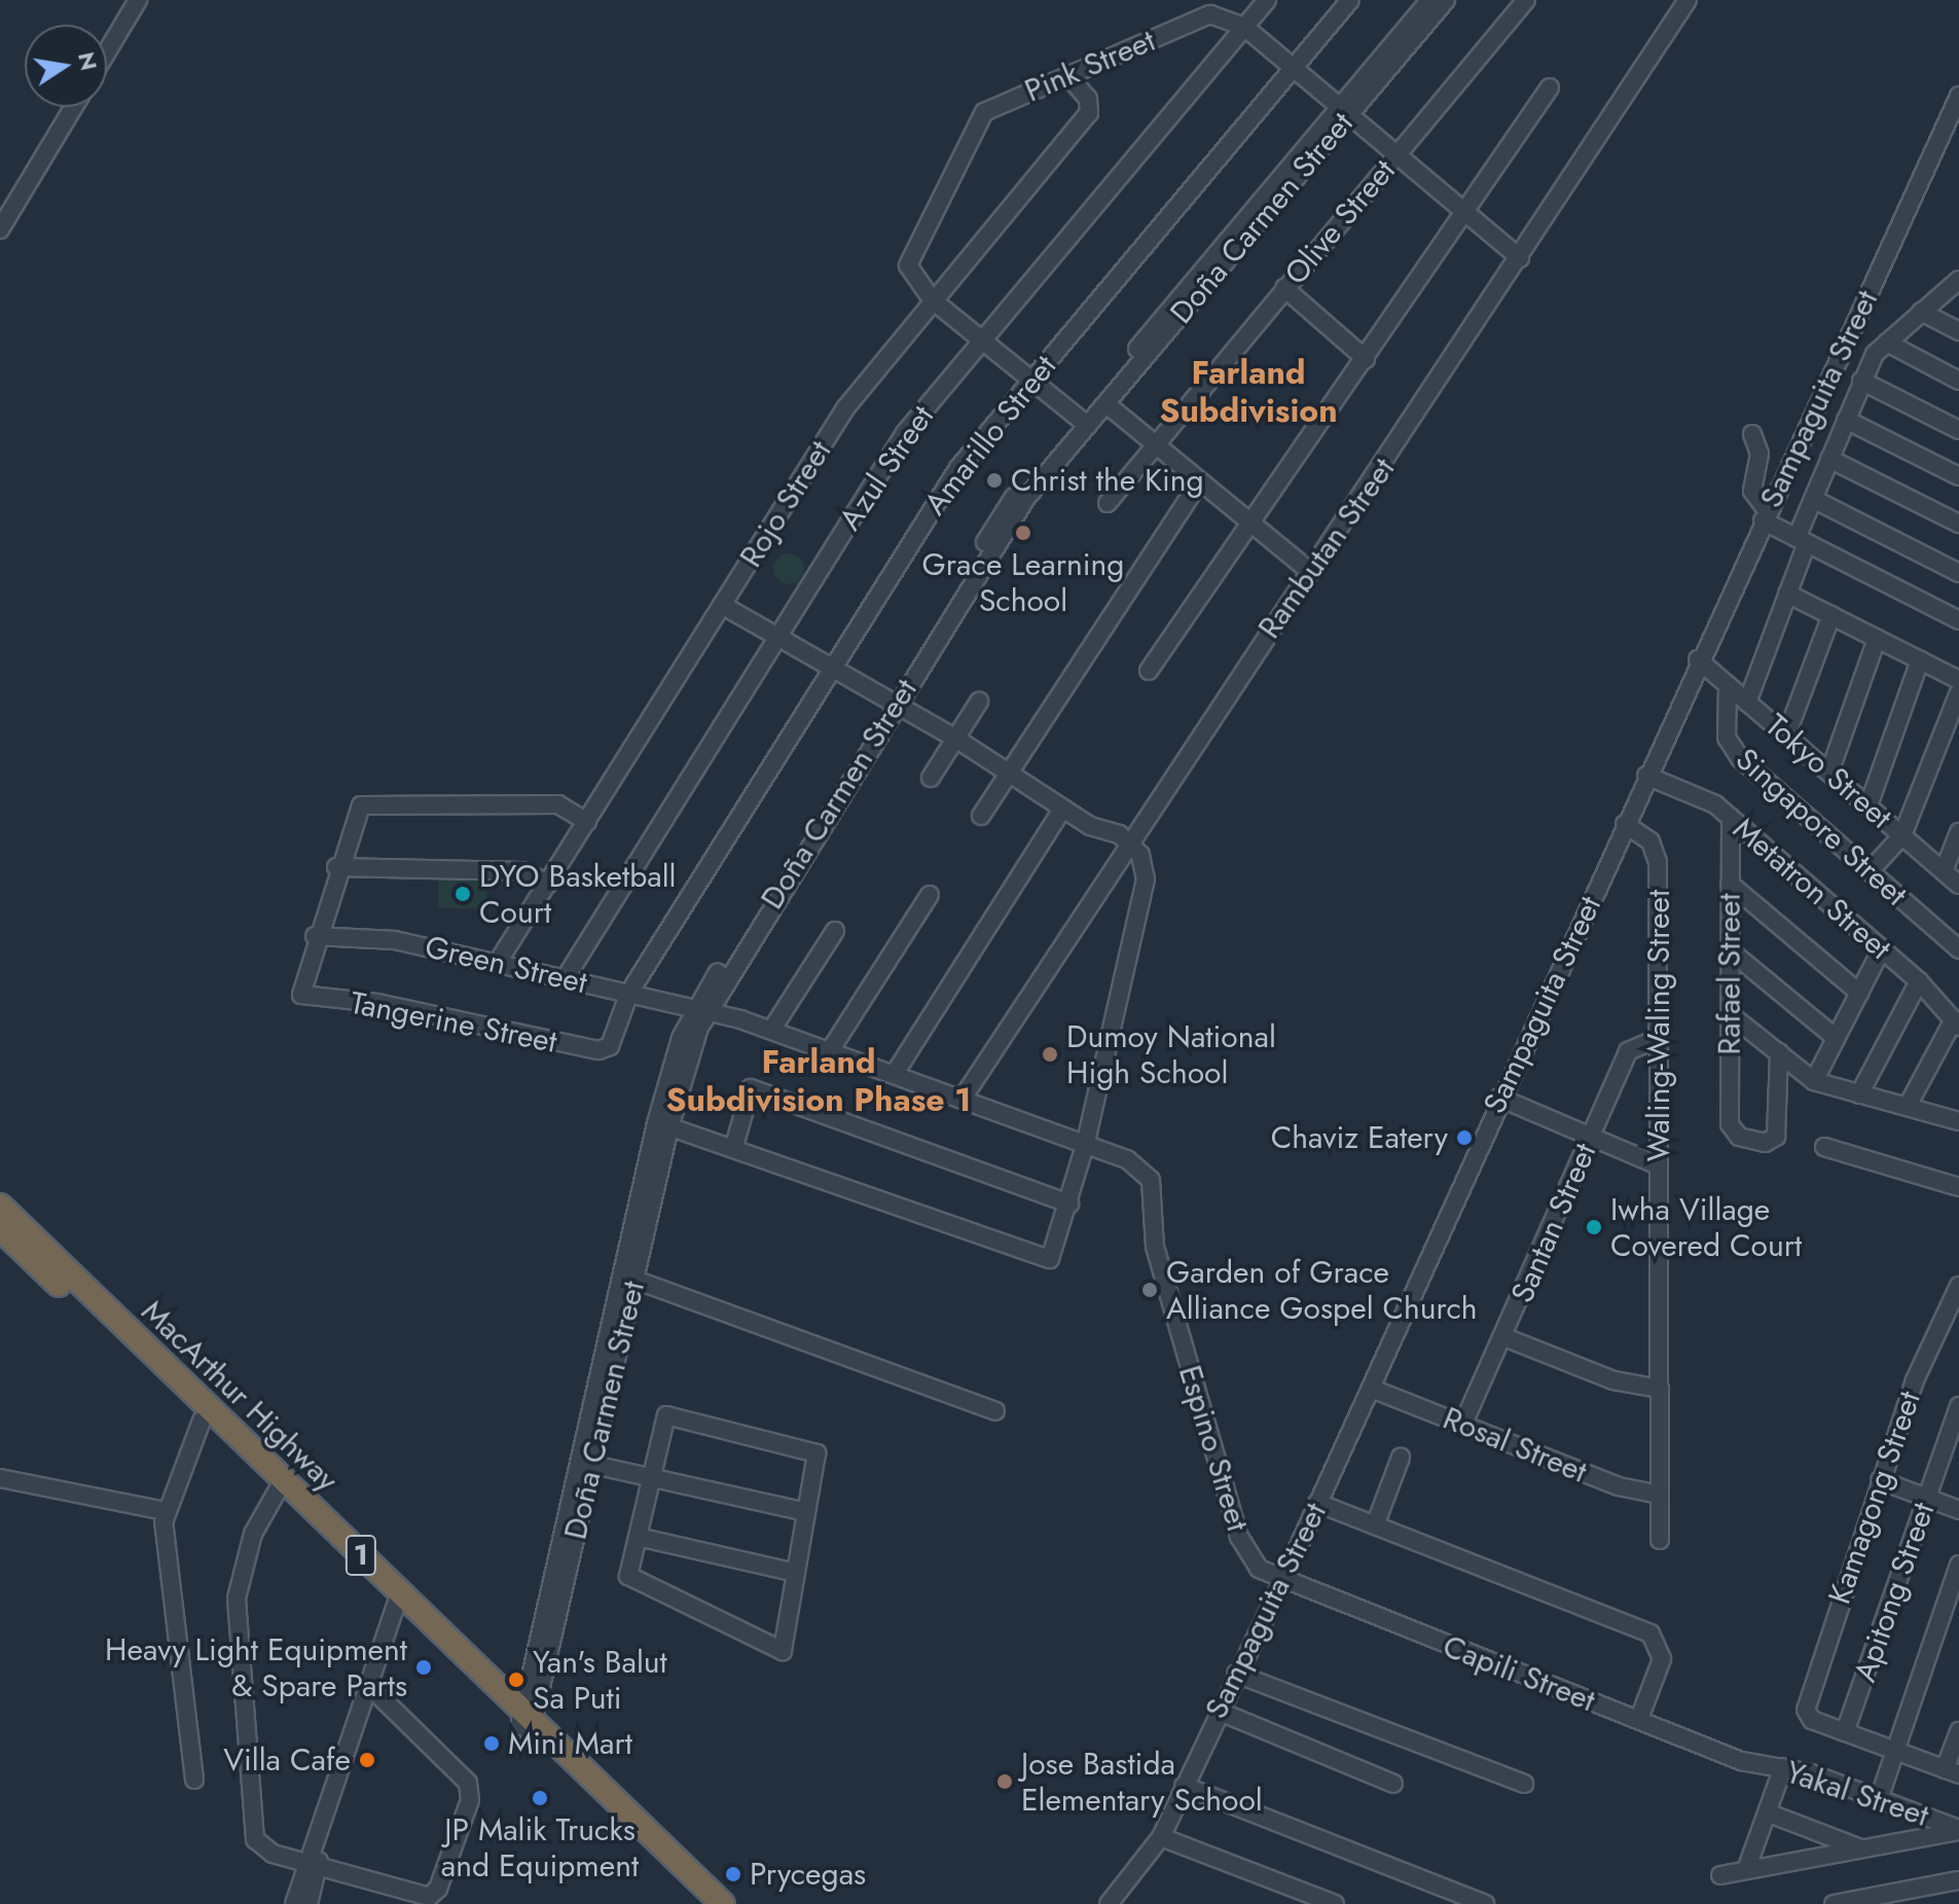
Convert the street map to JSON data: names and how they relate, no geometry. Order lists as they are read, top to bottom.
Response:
{
  "streets": {
    "highway": ["MacArthur Highway", "1"],
    "street": [
      "Pink Street",
      "Doña Carmen Street",
      "Olive Street",
      "Sampaguita Street",
      "Amarillo Street",
      "Azul Street",
      "Rojo Street",
      "Rambutan Street",
      "Tokyo Street",
      "Singapore Street",
      "Metatron Street",
      "Green Street",
      "Rafael Street",
      "Tangerine Street",
      "Waling-Waling Street",
      "Santan Street",
      "Rosal Street",
      "Espino Street",
      "Kamagong Street",
      "Apitong Street",
      "Capili Street",
      "Yakal Street"
    ]
  },
  "crossings": [
    ["Pink Street", "Doña Carmen Street"],
    ["Pink Street", "Olive Street"],
    ["Pink Street", "Amarillo Street"],
    ["Pink Street", "Azul Street"],
    ["Pink Street", "Rojo Street"],
    ["Pink Street", "Rambutan Street"],
    ["Doña Carmen Street", "Green Street"],
    ["Doña Carmen Street", "MacArthur Highway"],
    ["Sampaguita Street", "Tokyo Street"],
    ["Sampaguita Street", "Metatron Street"],
    ["Sampaguita Street", "Waling-Waling Street"],
    ["Sampaguita Street", "Rosal Street"],
    ["Sampaguita Street", "Espino Street"],
    ["Sampaguita Street", "Capili Street"],
    ["Amarillo Street", "Green Street"],
    ["Amarillo Street", "Tangerine Street"],
    ["Azul Street", "Green Street"],
    ["Rojo Street", "Green Street"],
    ["Rambutan Street", "Green Street"],
    ["Tokyo Street", "Singapore Street"],
    ["Metatron Street", "Rafael Street"],
    ["Green Street", "Tangerine Street"],
    ["Green Street", "Espino Street"],
    ["Waling-Waling Street", "Santan Street"],
    ["Waling-Waling Street", "Rosal Street"],
    ["Santan Street", "Rosal Street"],
    ["Espino Street", "Capili Street"],
    ["Kamagong Street", "Apitong Street"],
    ["Capili Street", "Yakal Street"]
  ],
  "districts": ["Farland Subdivision", "Farland Subdivision Phase 1"],
  "places": [
    "Christ the King",
    "Grace Learning School",
    "DYO Basketball Court",
    "Dumoy National High School",
    "Chaviz Eatery",
    "Iwha Village Covered Court",
    "Garden of Grace Alliance Gospel Church",
    "Heavy Light Equipment & Spare Parts",
    "Yan's Balut Sa Puti",
    "Mini Mart",
    "Villa Cafe",
    "Jose Bastida Elementary School",
    "JP Malik Trucks and Equipment",
    "Prycegas"
  ],
  "north": "right"
}
